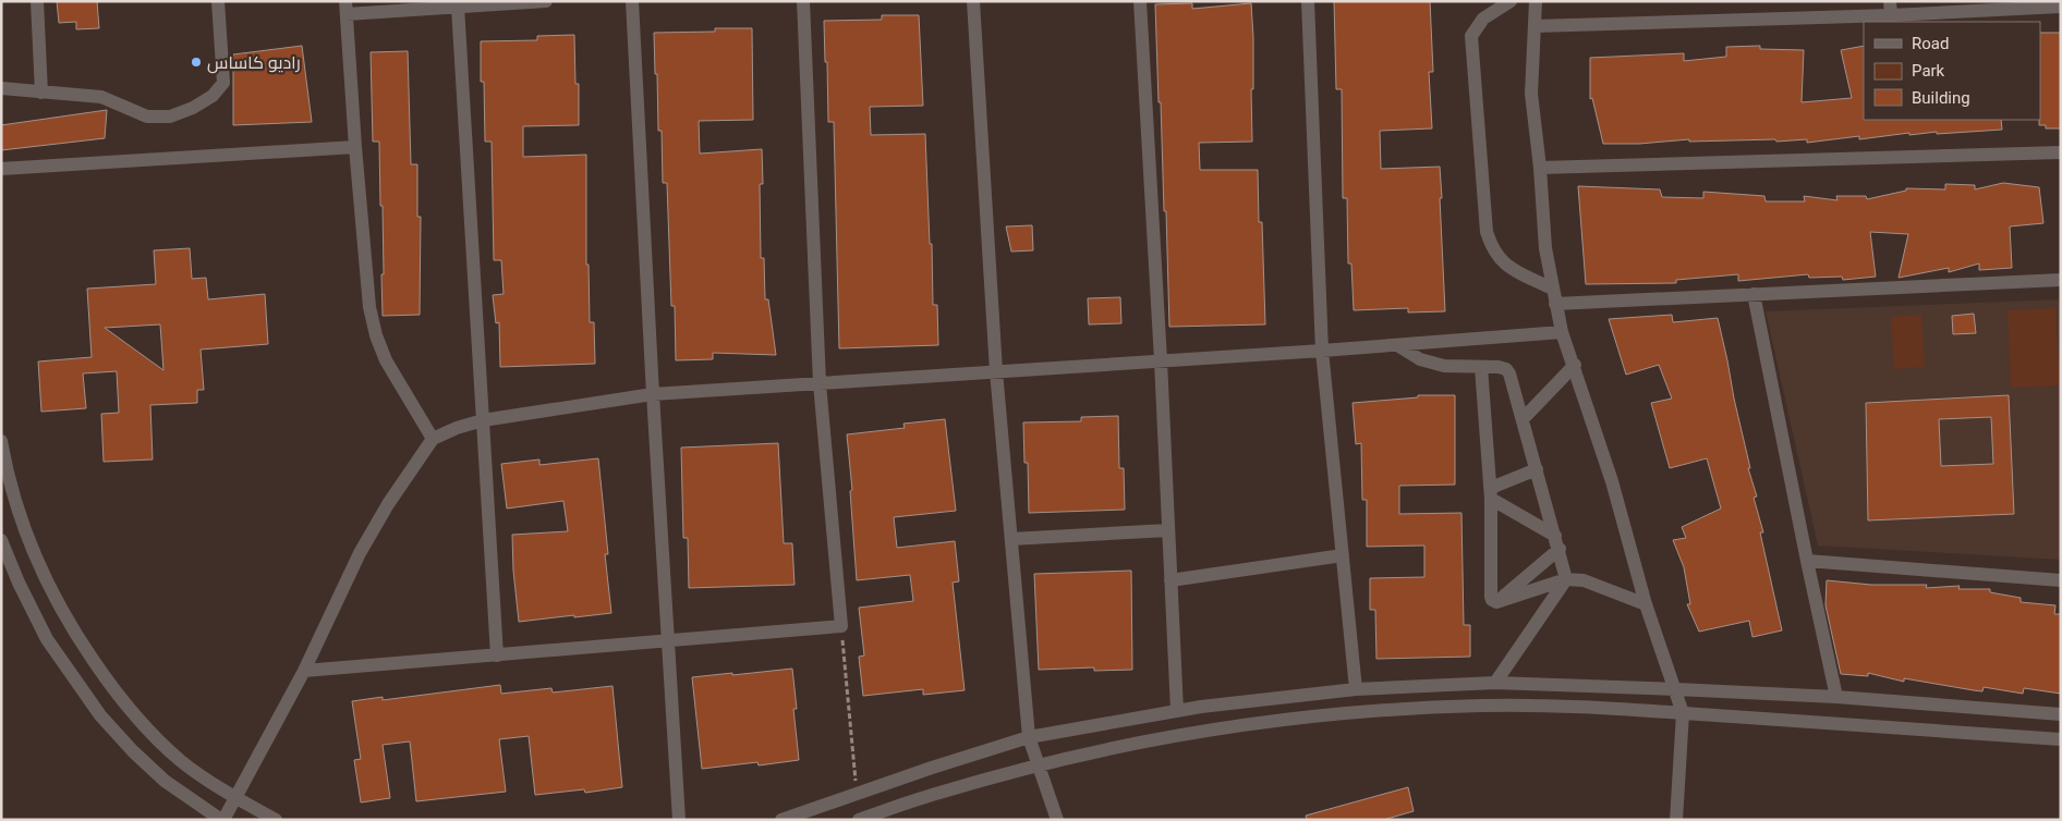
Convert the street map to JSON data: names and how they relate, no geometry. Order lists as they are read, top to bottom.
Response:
{
  "places": ["راديو كاساس"],
  "legend": ["Road", "Park", "Building"]
}
